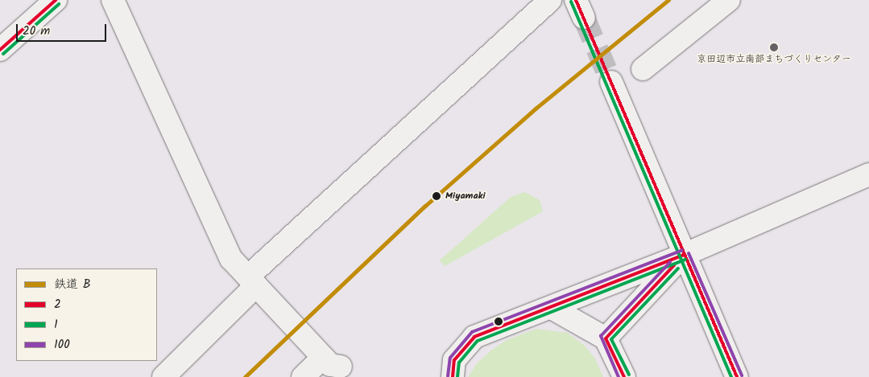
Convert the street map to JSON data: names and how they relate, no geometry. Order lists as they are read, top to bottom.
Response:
{
  "places": ["京田辺市立南部まちづくりセンター", "Miyamaki"],
  "lines": [
    "rail line B",
    "transit line 2",
    "transit line 1",
    "transit line 100"
  ],
  "legend": [
    "鉄道 B",
    "2",
    "1",
    "100"
  ],
  "scale_bar": "20 m"
}
